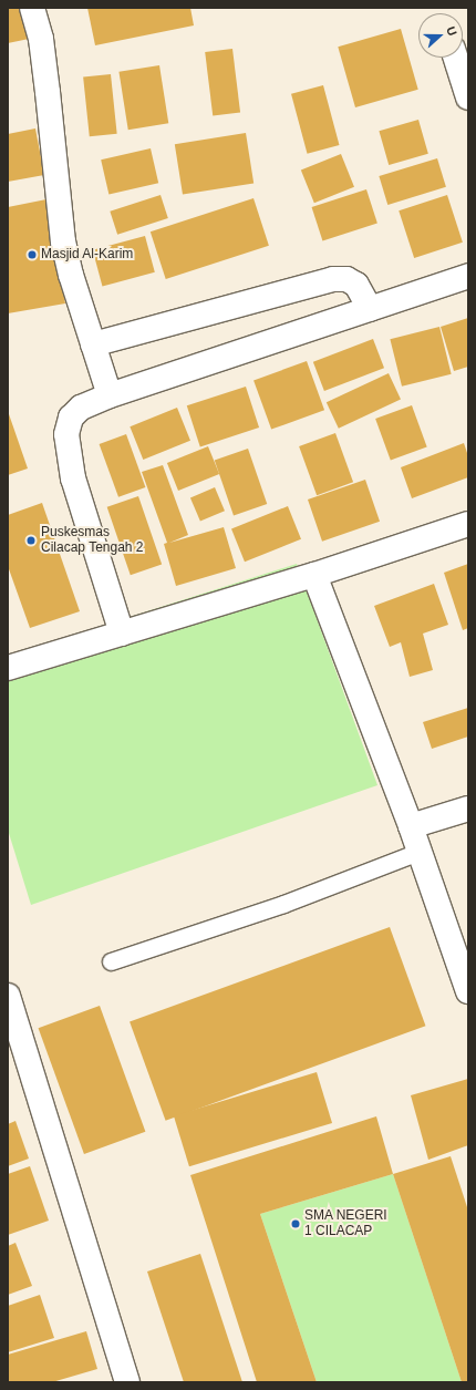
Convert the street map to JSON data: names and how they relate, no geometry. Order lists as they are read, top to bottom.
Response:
{
  "places": ["Masjid Al-Karim", "Puskesmas Cilacap Tengah 2", "SMA NEGERI 1 CILACAP"],
  "north": "right"
}
